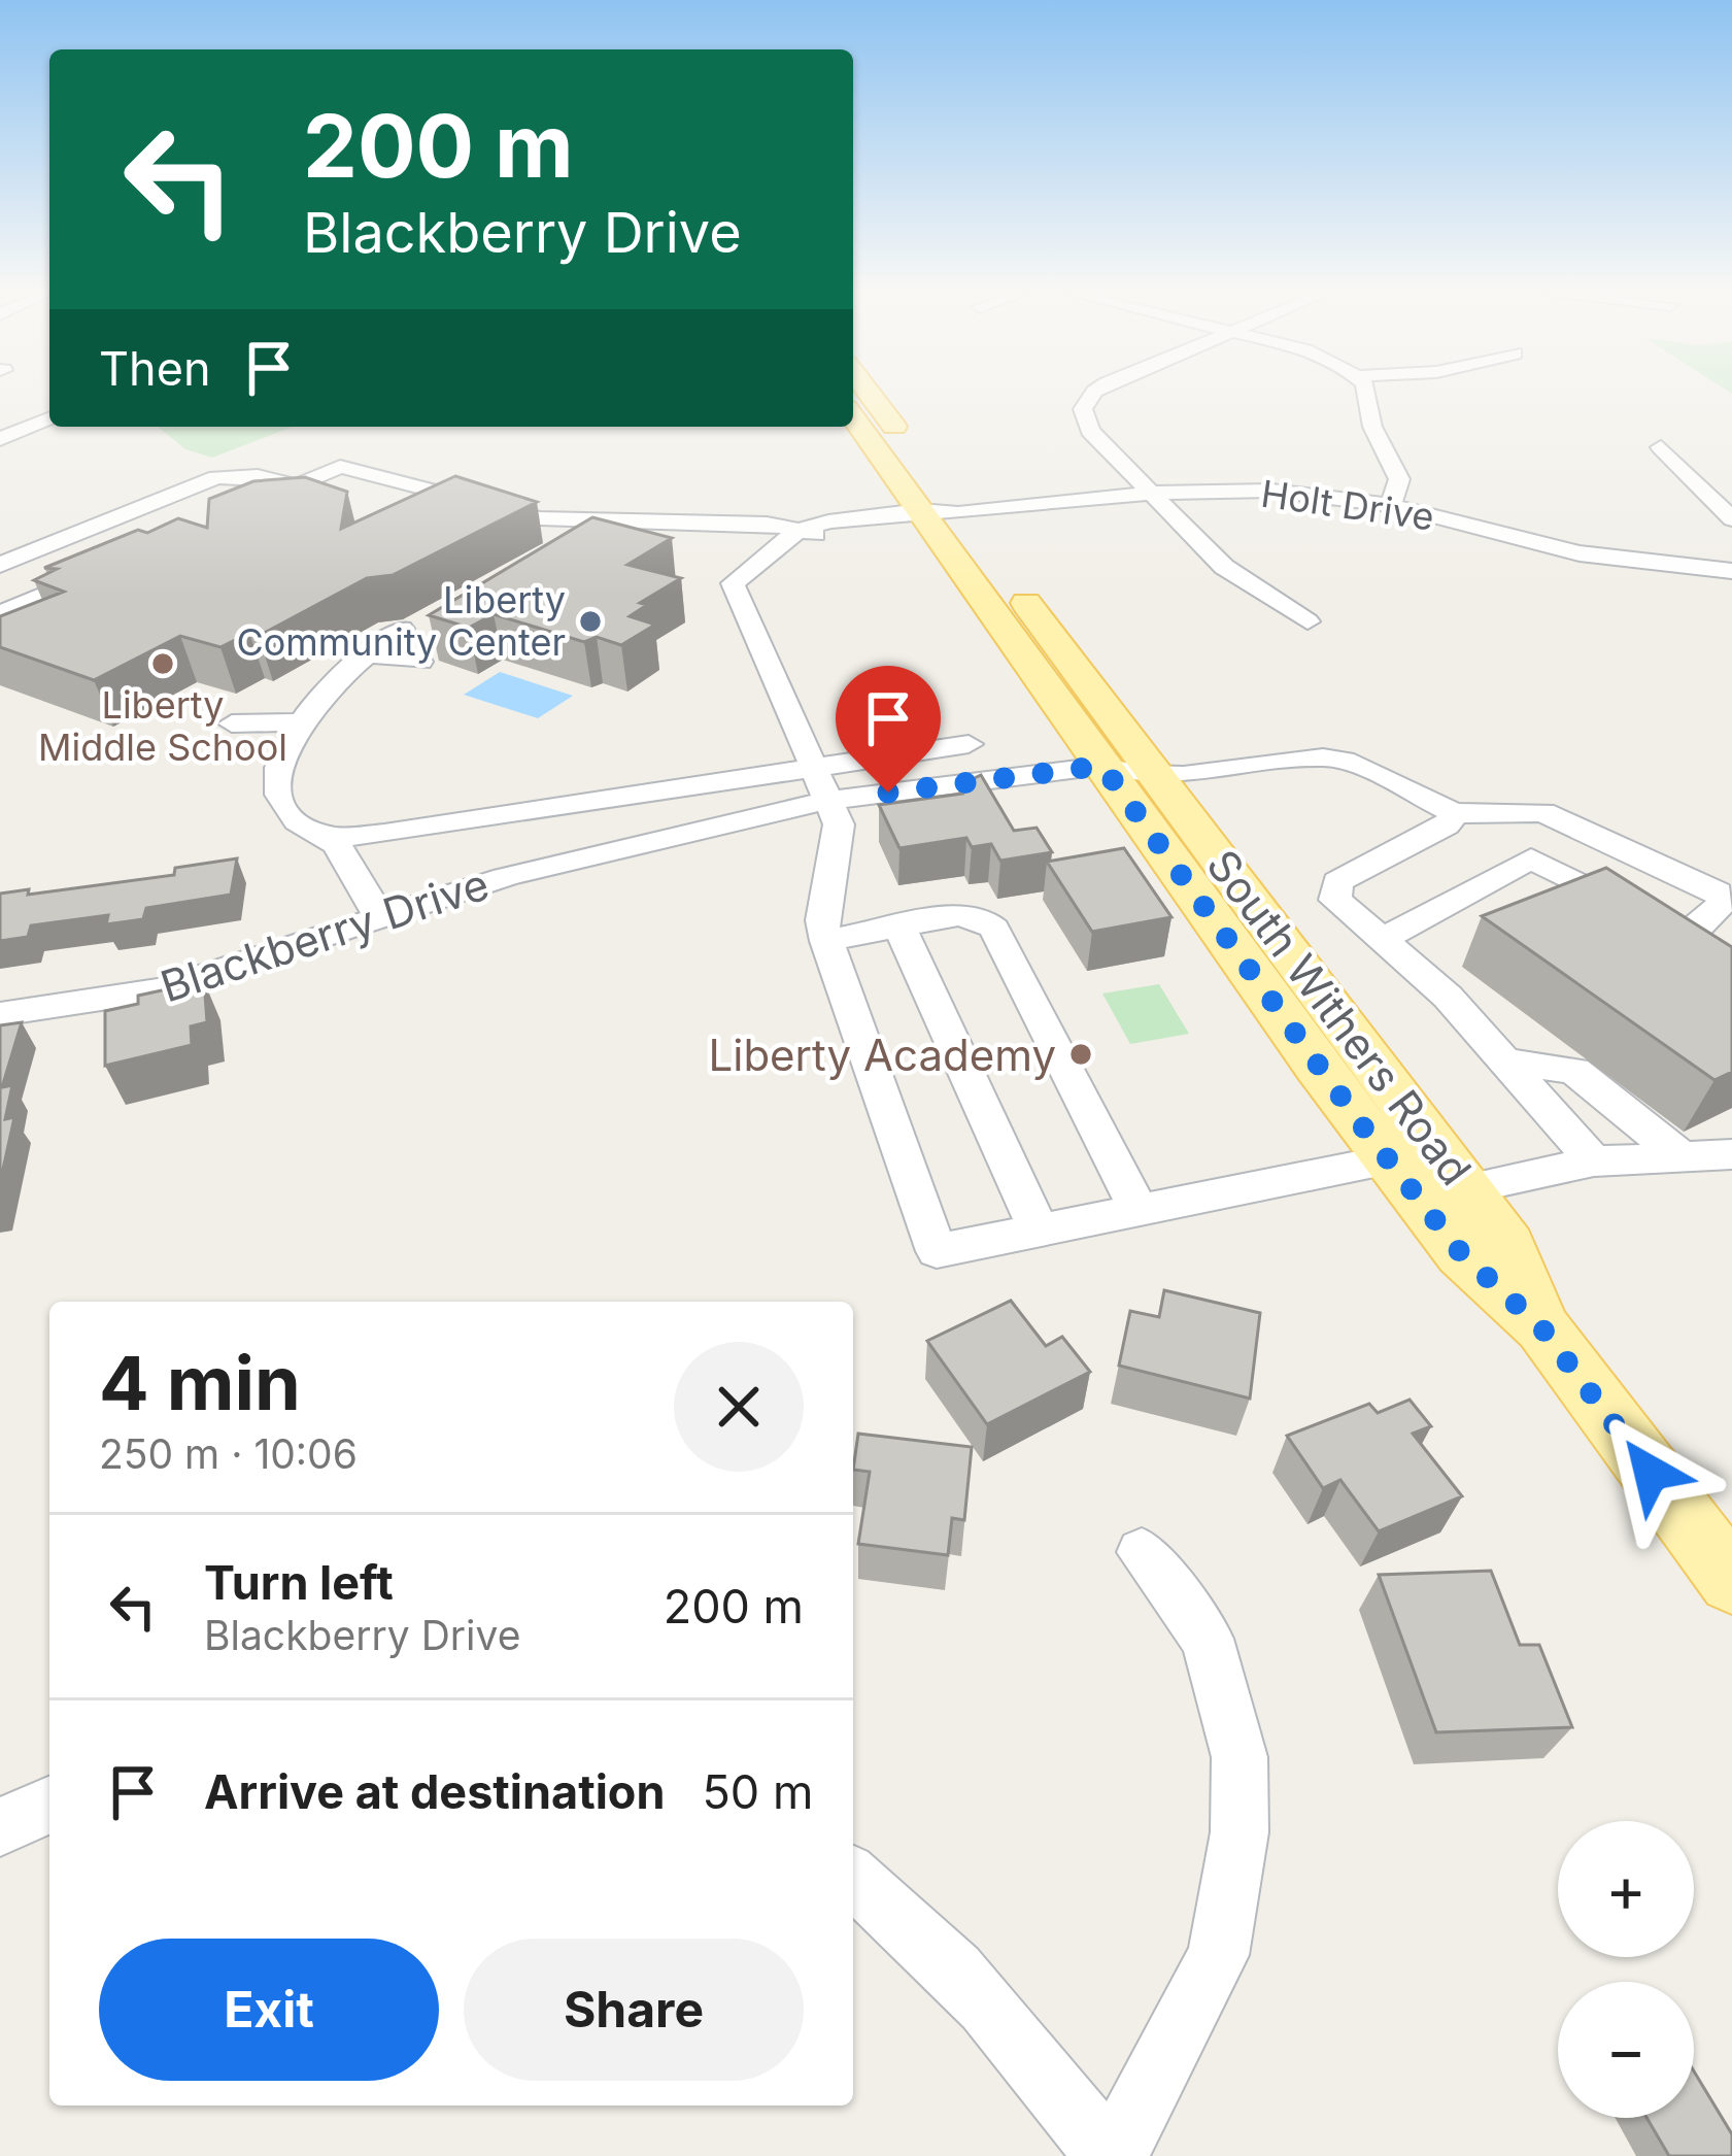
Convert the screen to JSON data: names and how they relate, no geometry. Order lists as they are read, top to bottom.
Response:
{
  "streets": {
    "main road": ["South Withers Road"],
    "street": ["Holt Drive", "Blackberry Drive"]
  },
  "crossings": [
    ["Holt Drive", "South Withers Road"],
    ["Blackberry Drive", "South Withers Road"]
  ],
  "places": ["Liberty Community Center", "Liberty Middle School", "Liberty Academy"],
  "page": {
    "turn": ["200 m", "Blackberry Drive"],
    "then": "Then",
    "heading": ["4 min", "250 m · 10:06"],
    "list": [
      {
        "name": "Turn left",
        "note": "Blackberry Drive",
        "value": "200 m"
      },
      {
        "name": "Arrive at destination",
        "value": "50 m"
      }
    ],
    "map_buttons": ["+", "−"],
    "buttons": ["Exit", "Share"]
  }
}
